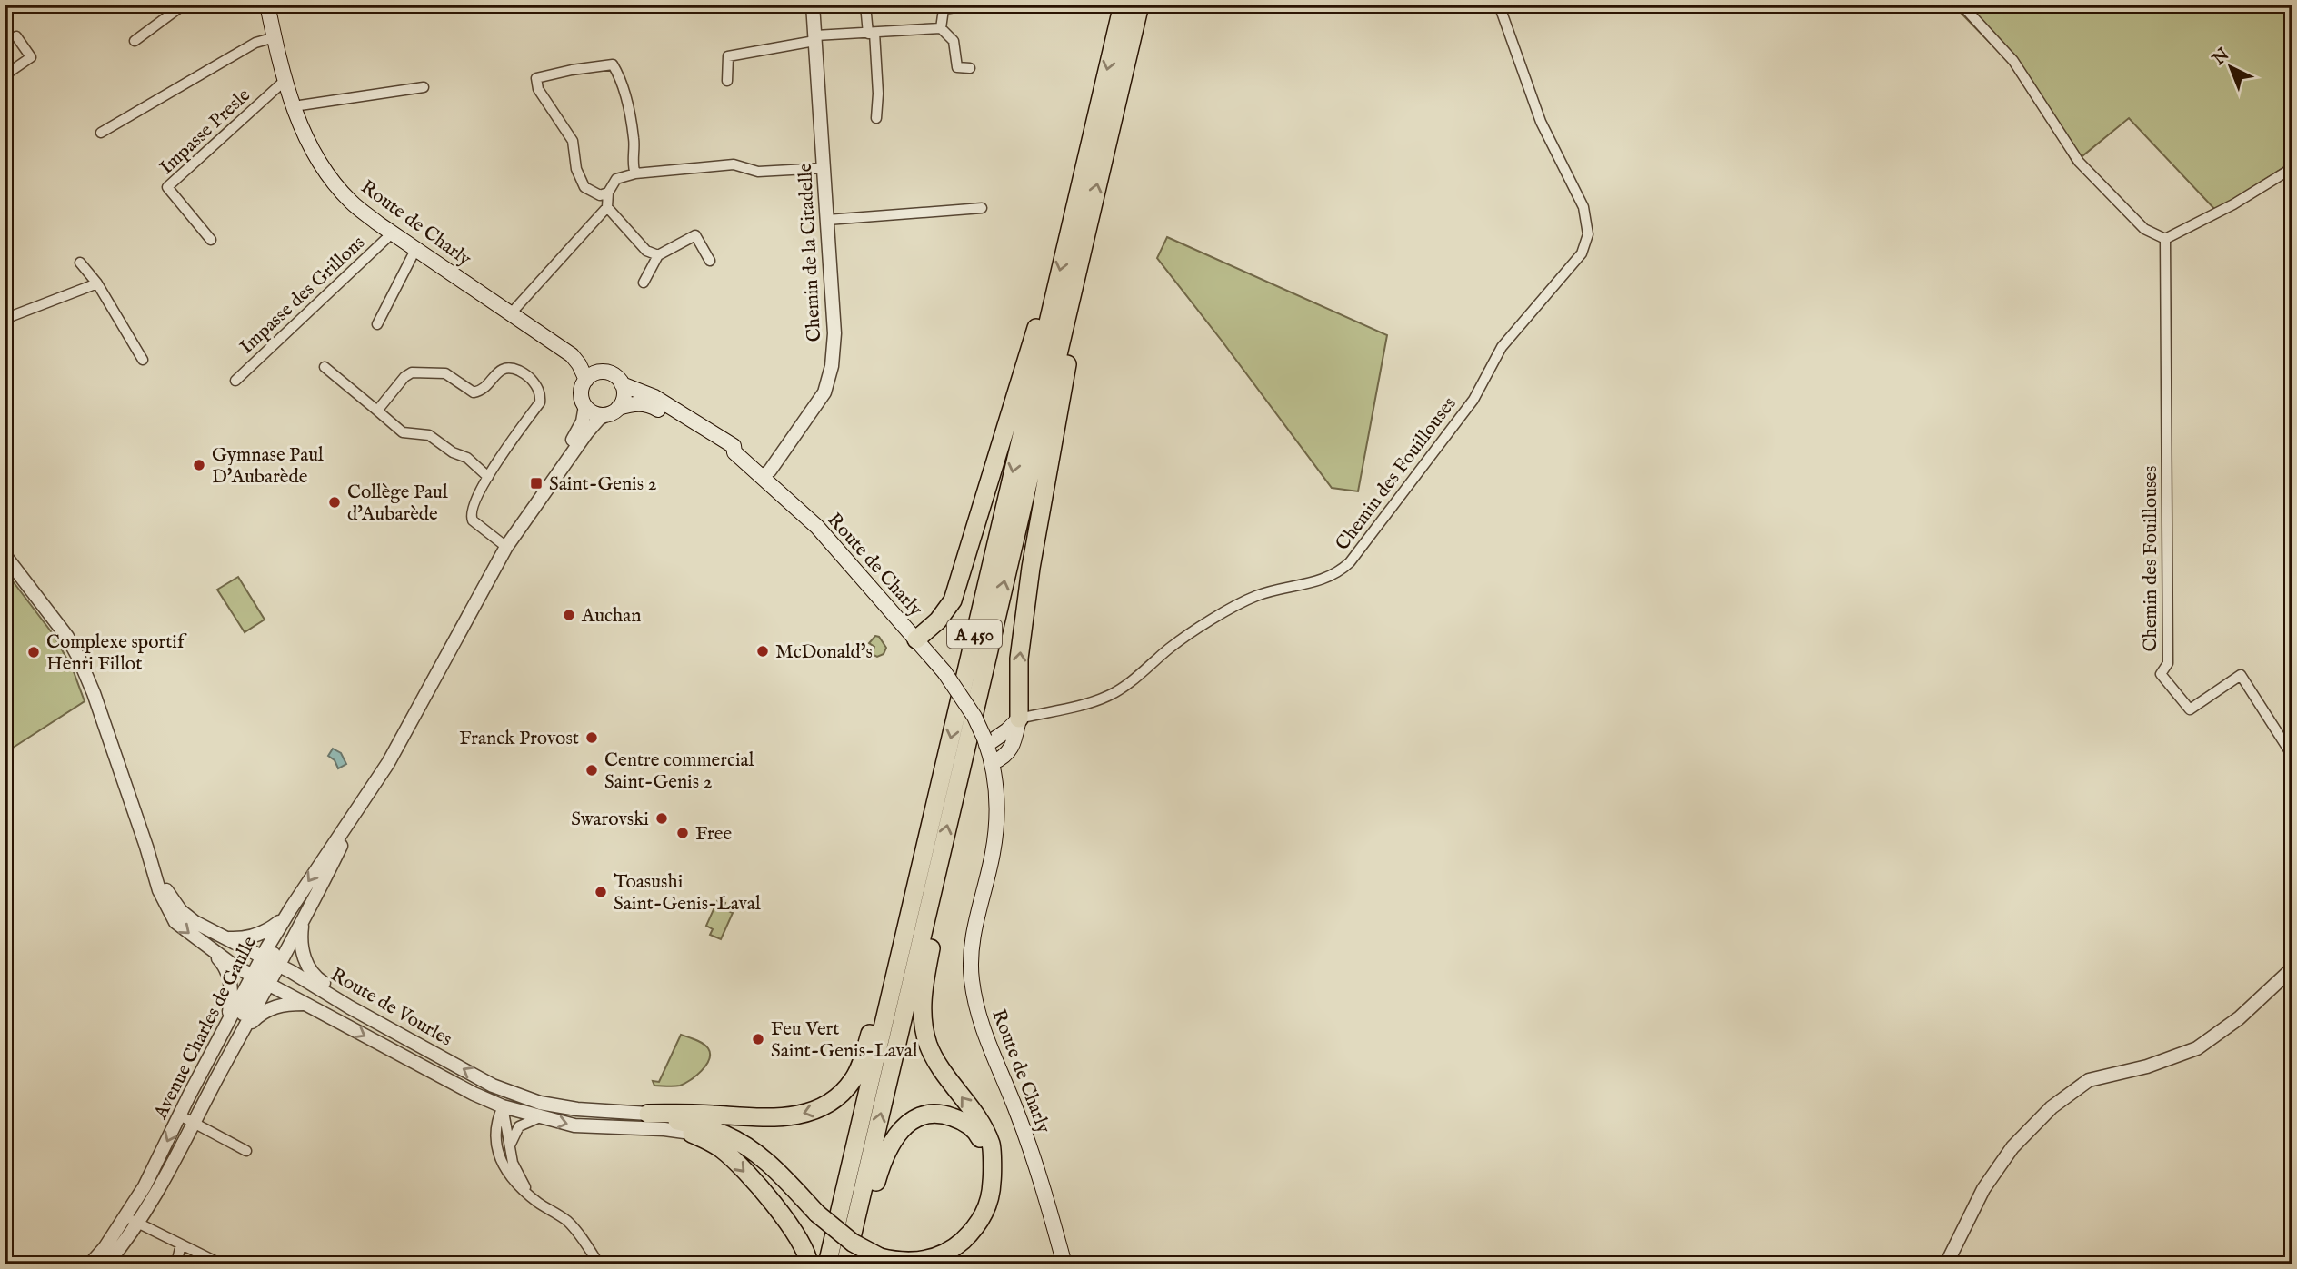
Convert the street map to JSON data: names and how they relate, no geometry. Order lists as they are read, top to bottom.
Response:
{
  "streets": {
    "highway": ["A 450"],
    "main road": ["Route de Charly"],
    "street": [
      "Impasse Presle",
      "Chemin de la Citadelle",
      "Impasse des Grillons",
      "Chemin des Fouillouses",
      "Route de Vourles",
      "Avenue Charles de Gaulle"
    ]
  },
  "crossings": [
    ["Impasse Presle", "Route de Charly"],
    ["Route de Charly", "Chemin de la Citadelle"],
    ["Route de Charly", "Impasse des Grillons"],
    ["Route de Charly", "Avenue Charles de Gaulle"],
    ["Route de Vourles", "Avenue Charles de Gaulle"]
  ],
  "places": {
    "other": [
      "Gymnase Paul D'Aubarède",
      "Collège Paul d'Aubarède",
      "Auchan",
      "McDonald's",
      "Complexe sportif Henri Fillot",
      "Franck Provost",
      "Centre commercial Saint-Genis 2",
      "Swarovski",
      "Free",
      "Toasushi Saint-Genis-Laval",
      "Feu Vert Saint-Genis-Laval"
    ],
    "transit": ["Saint-Genis 2"]
  },
  "north": "top left"
}
